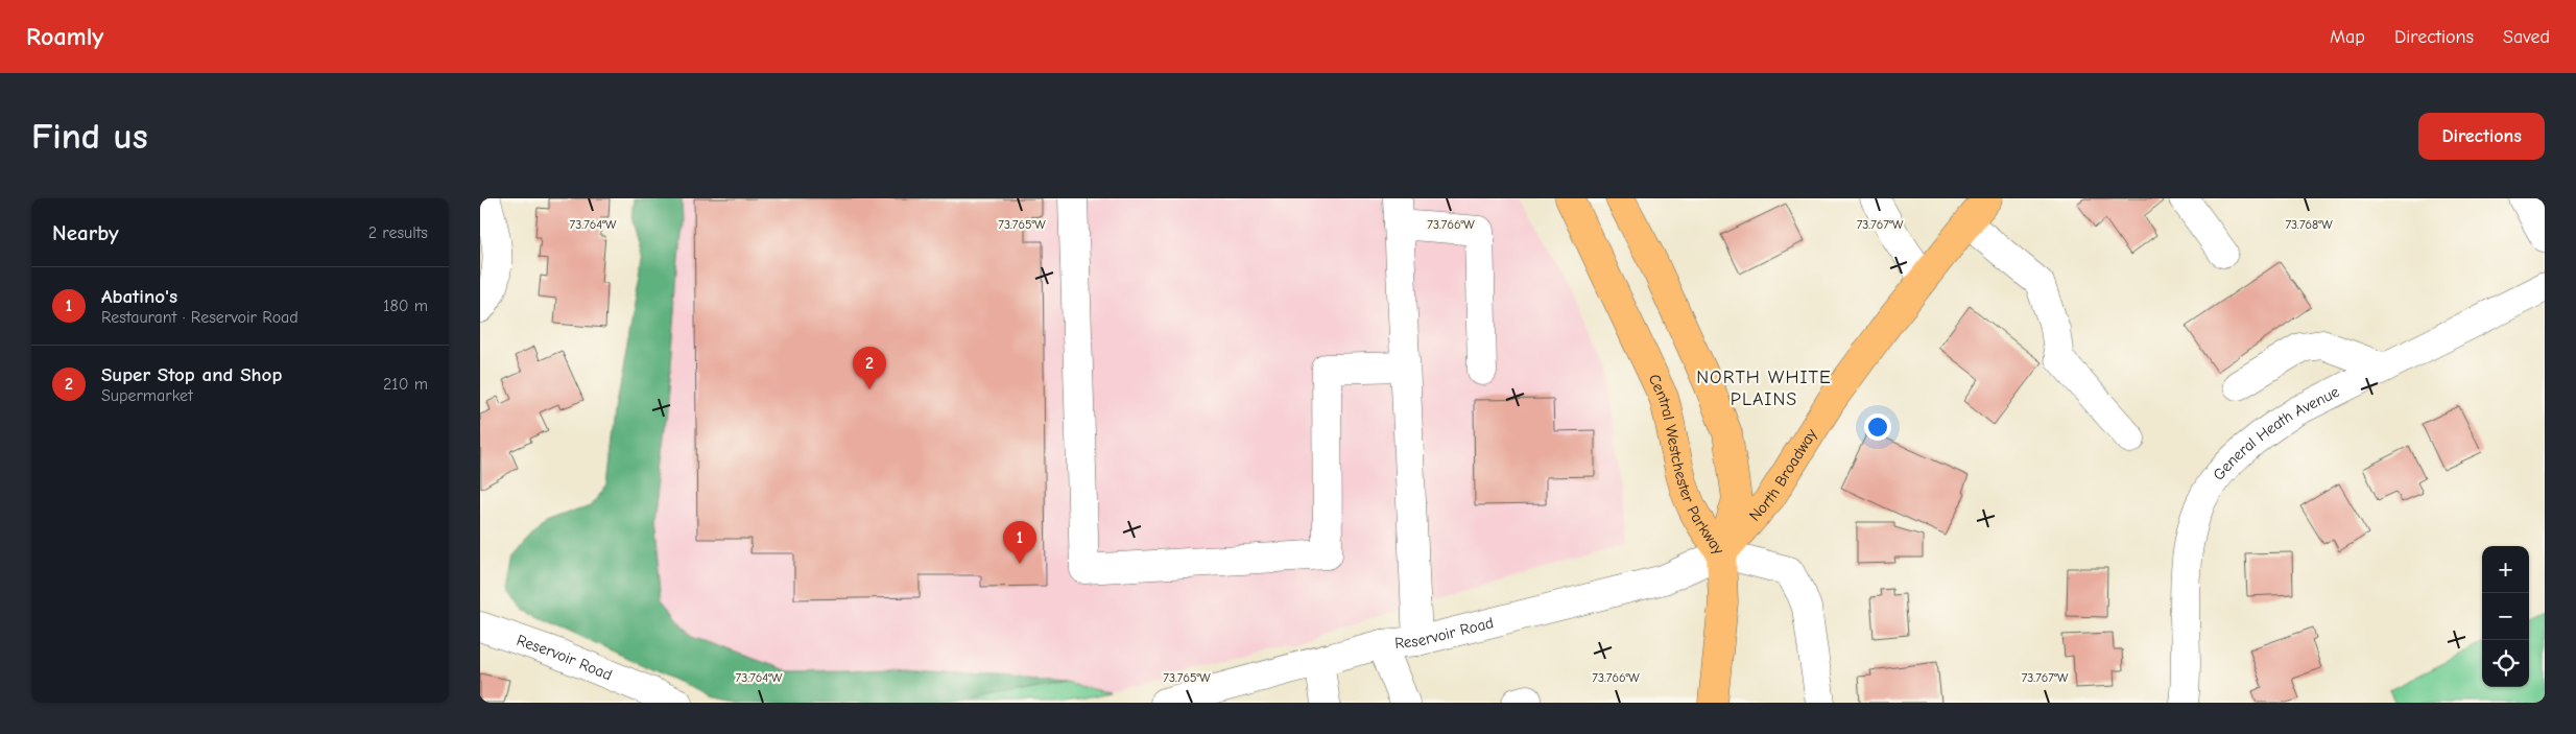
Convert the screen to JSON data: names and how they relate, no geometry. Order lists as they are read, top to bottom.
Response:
{
  "streets": {
    "main road": ["Central Westchester Parkway", "North Broadway"],
    "street": ["General Heath Avenue", "Reservoir Road"]
  },
  "crossings": [
    ["Central Westchester Parkway", "North Broadway"],
    ["Central Westchester Parkway", "Reservoir Road"],
    ["North Broadway", "Reservoir Road"]
  ],
  "districts": ["NORTH WHITE PLAINS"],
  "page": {
    "header": "Roamly",
    "nav": ["Map", "Directions", "Saved"],
    "buttons": "Directions",
    "title": "Find us",
    "heading": ["Nearby", "2 results"],
    "list": [
      {
        "mark": "1",
        "name": "Abatino's",
        "note": "Restaurant · Reservoir Road",
        "value": "180 m"
      },
      {
        "mark": "2",
        "name": "Super Stop and Shop",
        "note": "Supermarket",
        "value": "210 m"
      }
    ],
    "pins": ["2", "1"],
    "map_buttons": ["+", "−"]
  },
  "coordinates": [
    "73.764°W",
    "73.765°W",
    "73.766°W",
    "73.767°W",
    "73.768°W"
  ]
}
